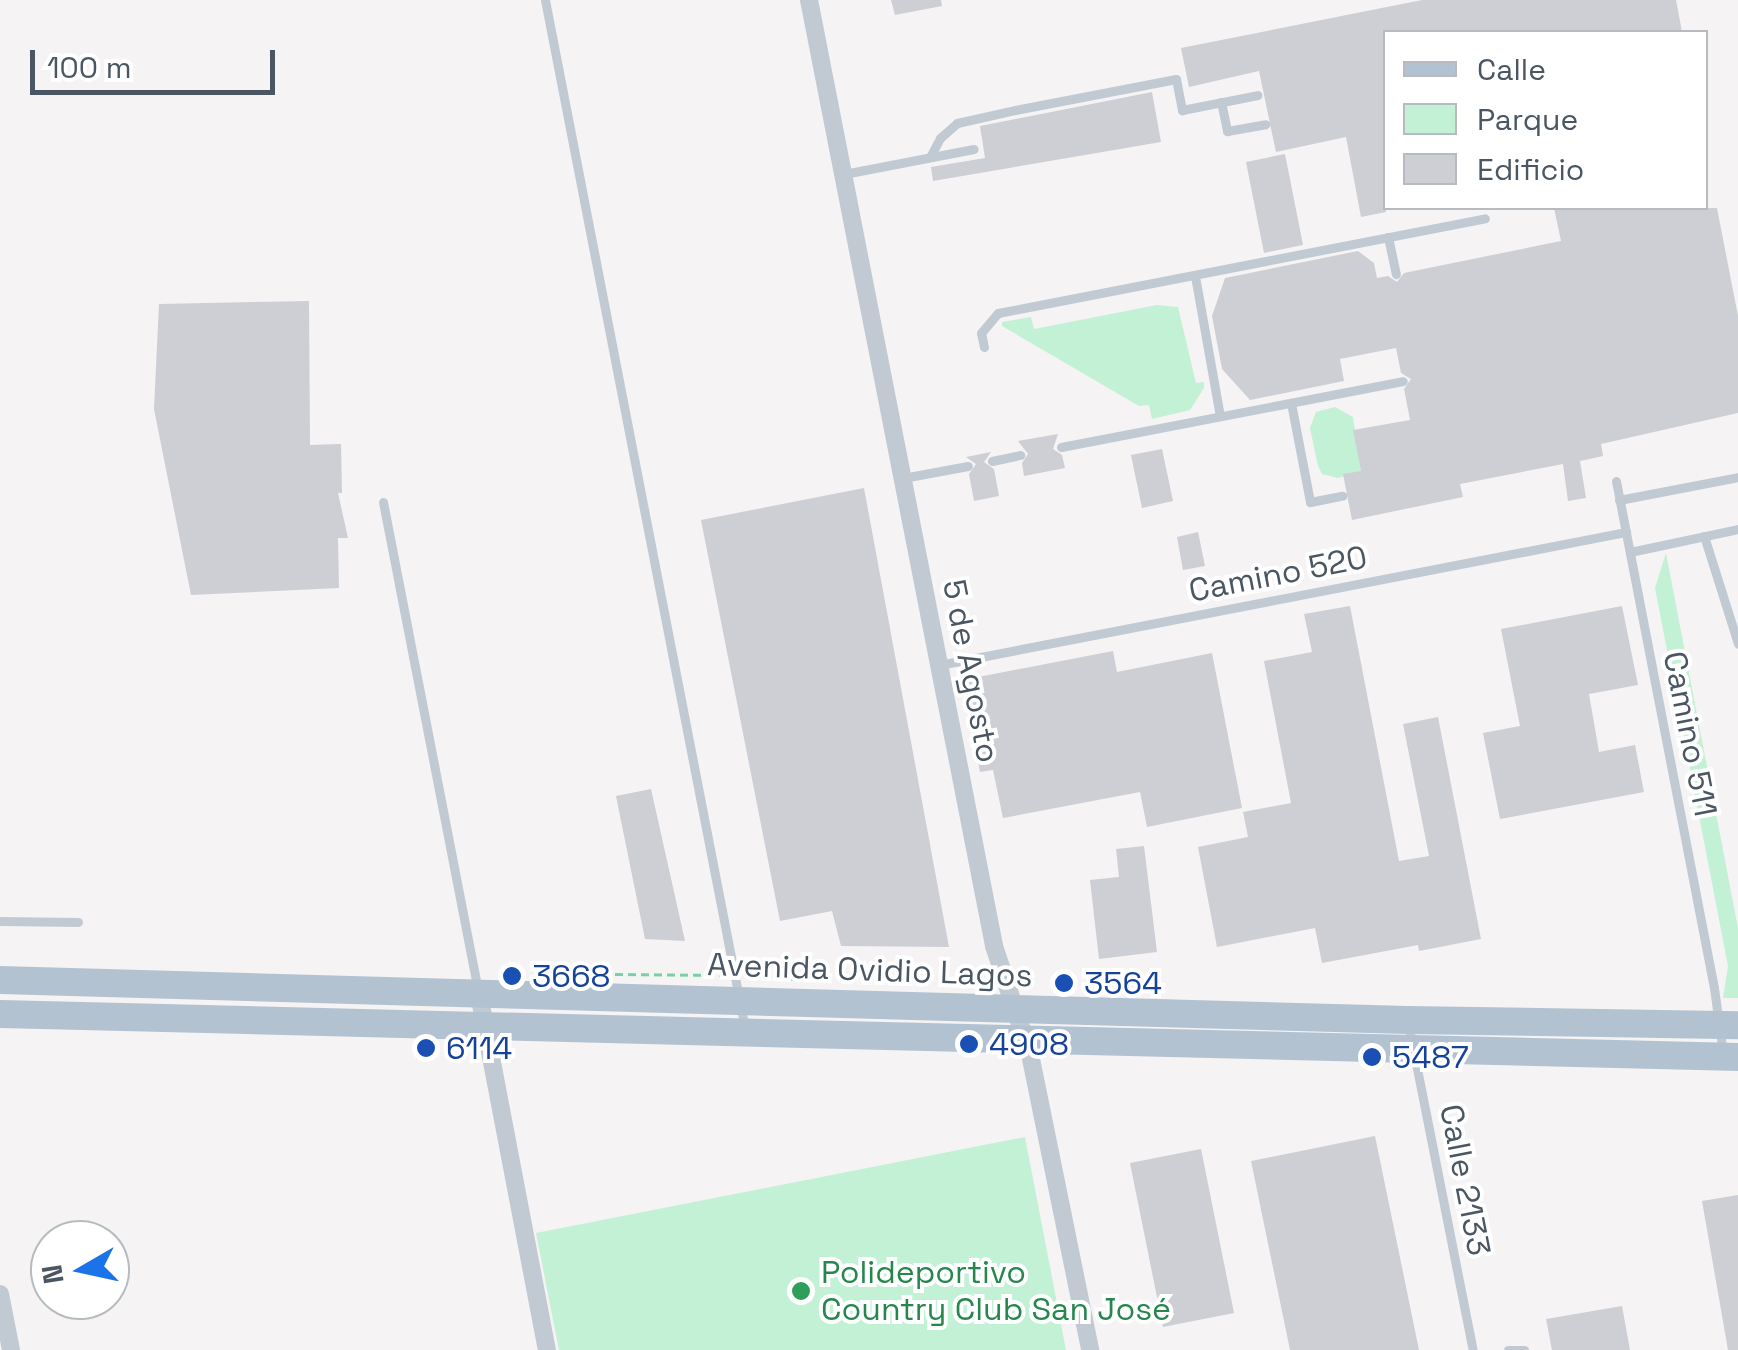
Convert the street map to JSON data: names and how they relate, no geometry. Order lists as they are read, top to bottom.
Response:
{
  "streets": {
    "main road": ["Avenida Ovidio Lagos"],
    "street": ["5 de Agosto"],
    "lane": ["Camino 520", "Camino 511", "Calle 2133"]
  },
  "crossings": [
    ["Camino 520", "5 de Agosto"],
    ["Camino 520", "Camino 511"],
    ["5 de Agosto", "Avenida Ovidio Lagos"],
    ["Camino 511", "Avenida Ovidio Lagos"],
    ["Avenida Ovidio Lagos", "Calle 2133"]
  ],
  "places": [
    "3668",
    "3564",
    "4908",
    "6114",
    "5487",
    "Polideportivo Country Club San José"
  ],
  "legend": ["Calle", "Parque", "Edificio"],
  "scale_bar": "100 m",
  "north": "left"
}
